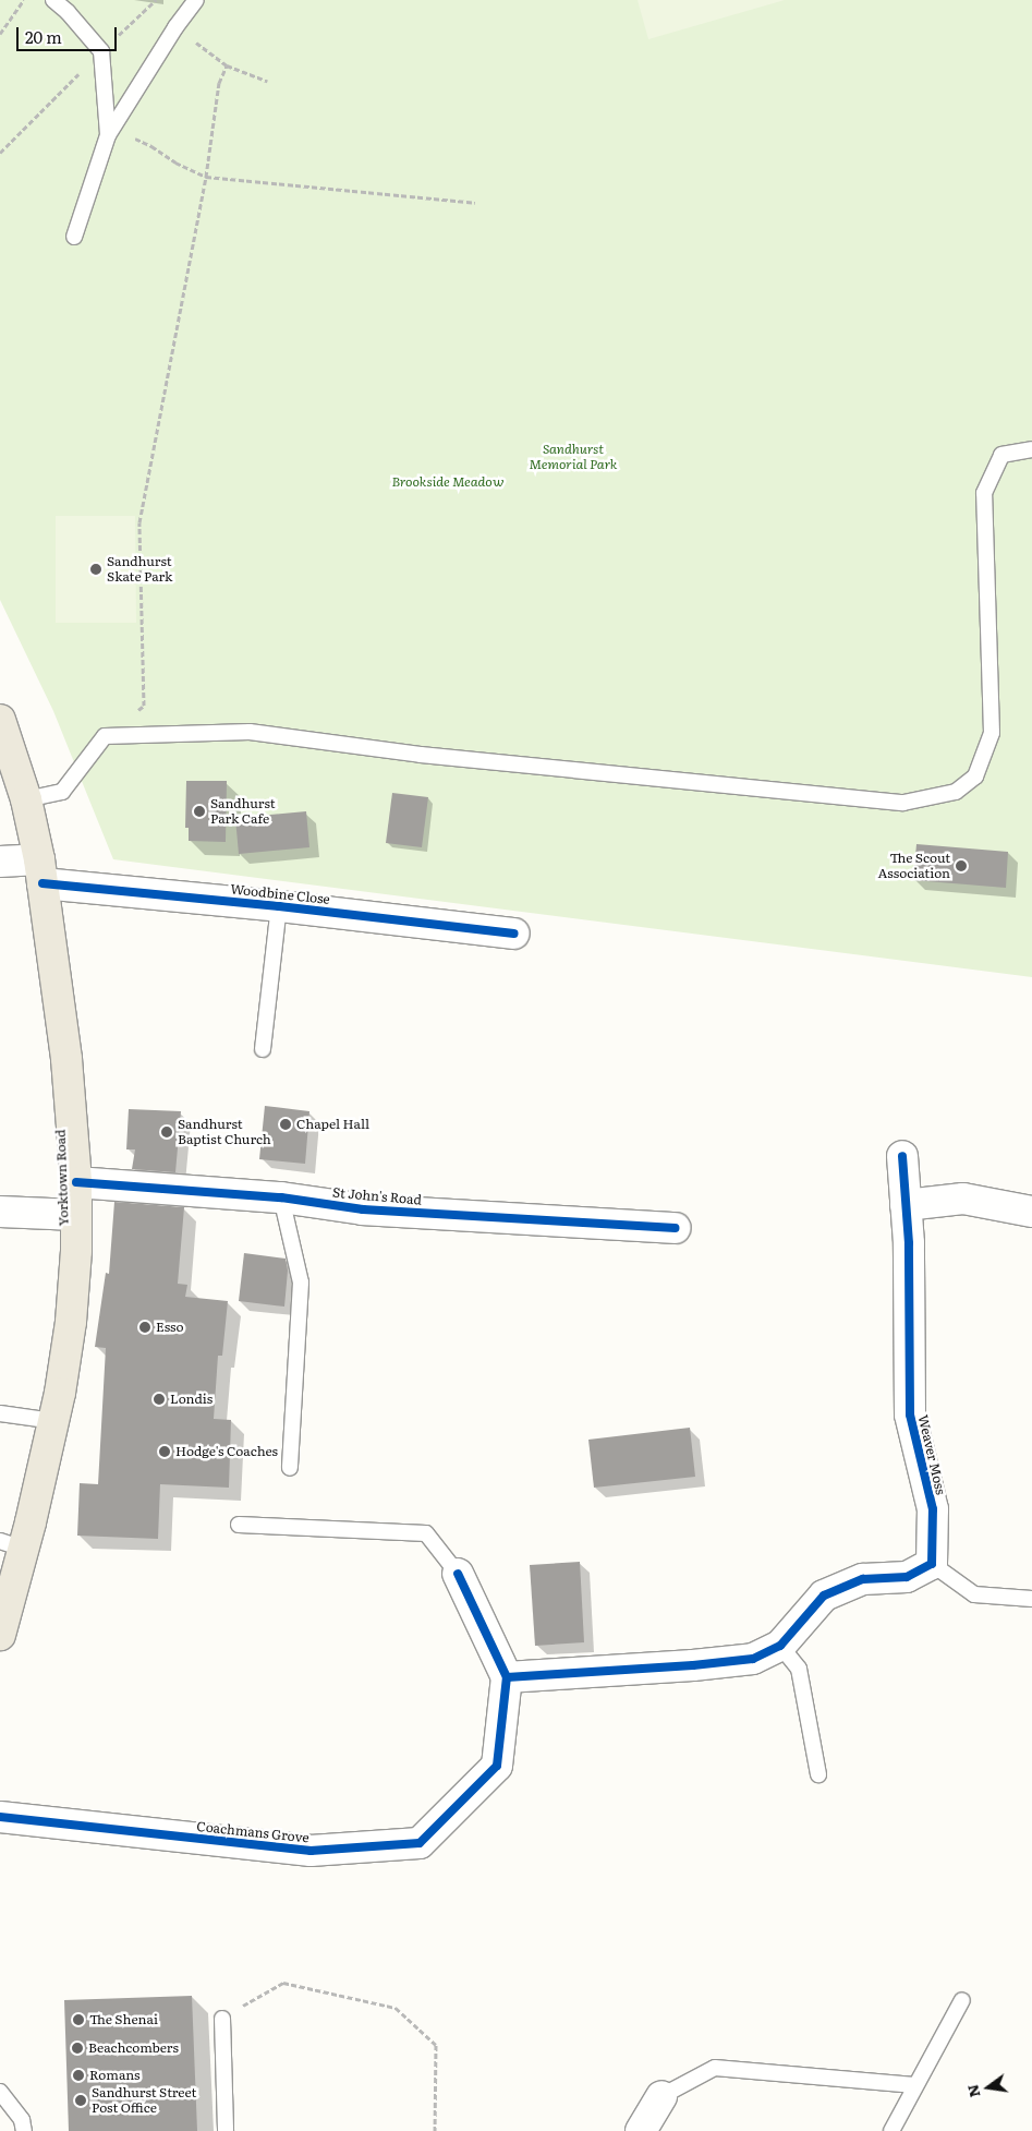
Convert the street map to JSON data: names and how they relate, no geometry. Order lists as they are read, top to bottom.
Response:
{
  "streets": {
    "main road": ["Yorktown Road"],
    "street": [
      "Woodbine Close",
      "St John's Road",
      "Weaver Moss",
      "Coachmans Grove"
    ]
  },
  "crossings": [
    ["Woodbine Close", "Yorktown Road"],
    ["Yorktown Road", "St John's Road"]
  ],
  "parks": ["Sandhurst Memorial Park", "Brookside Meadow"],
  "places": [
    "Sandhurst Skate Park",
    "Sandhurst Park Cafe",
    "The Scout Association",
    "Chapel Hall",
    "Sandhurst Baptist Church",
    "Esso",
    "Londis",
    "Hodge's Coaches",
    "The Shenai",
    "Beachcombers",
    "Romans",
    "Sandhurst Street Post Office"
  ],
  "scale_bar": "20 m",
  "north": "left"
}
